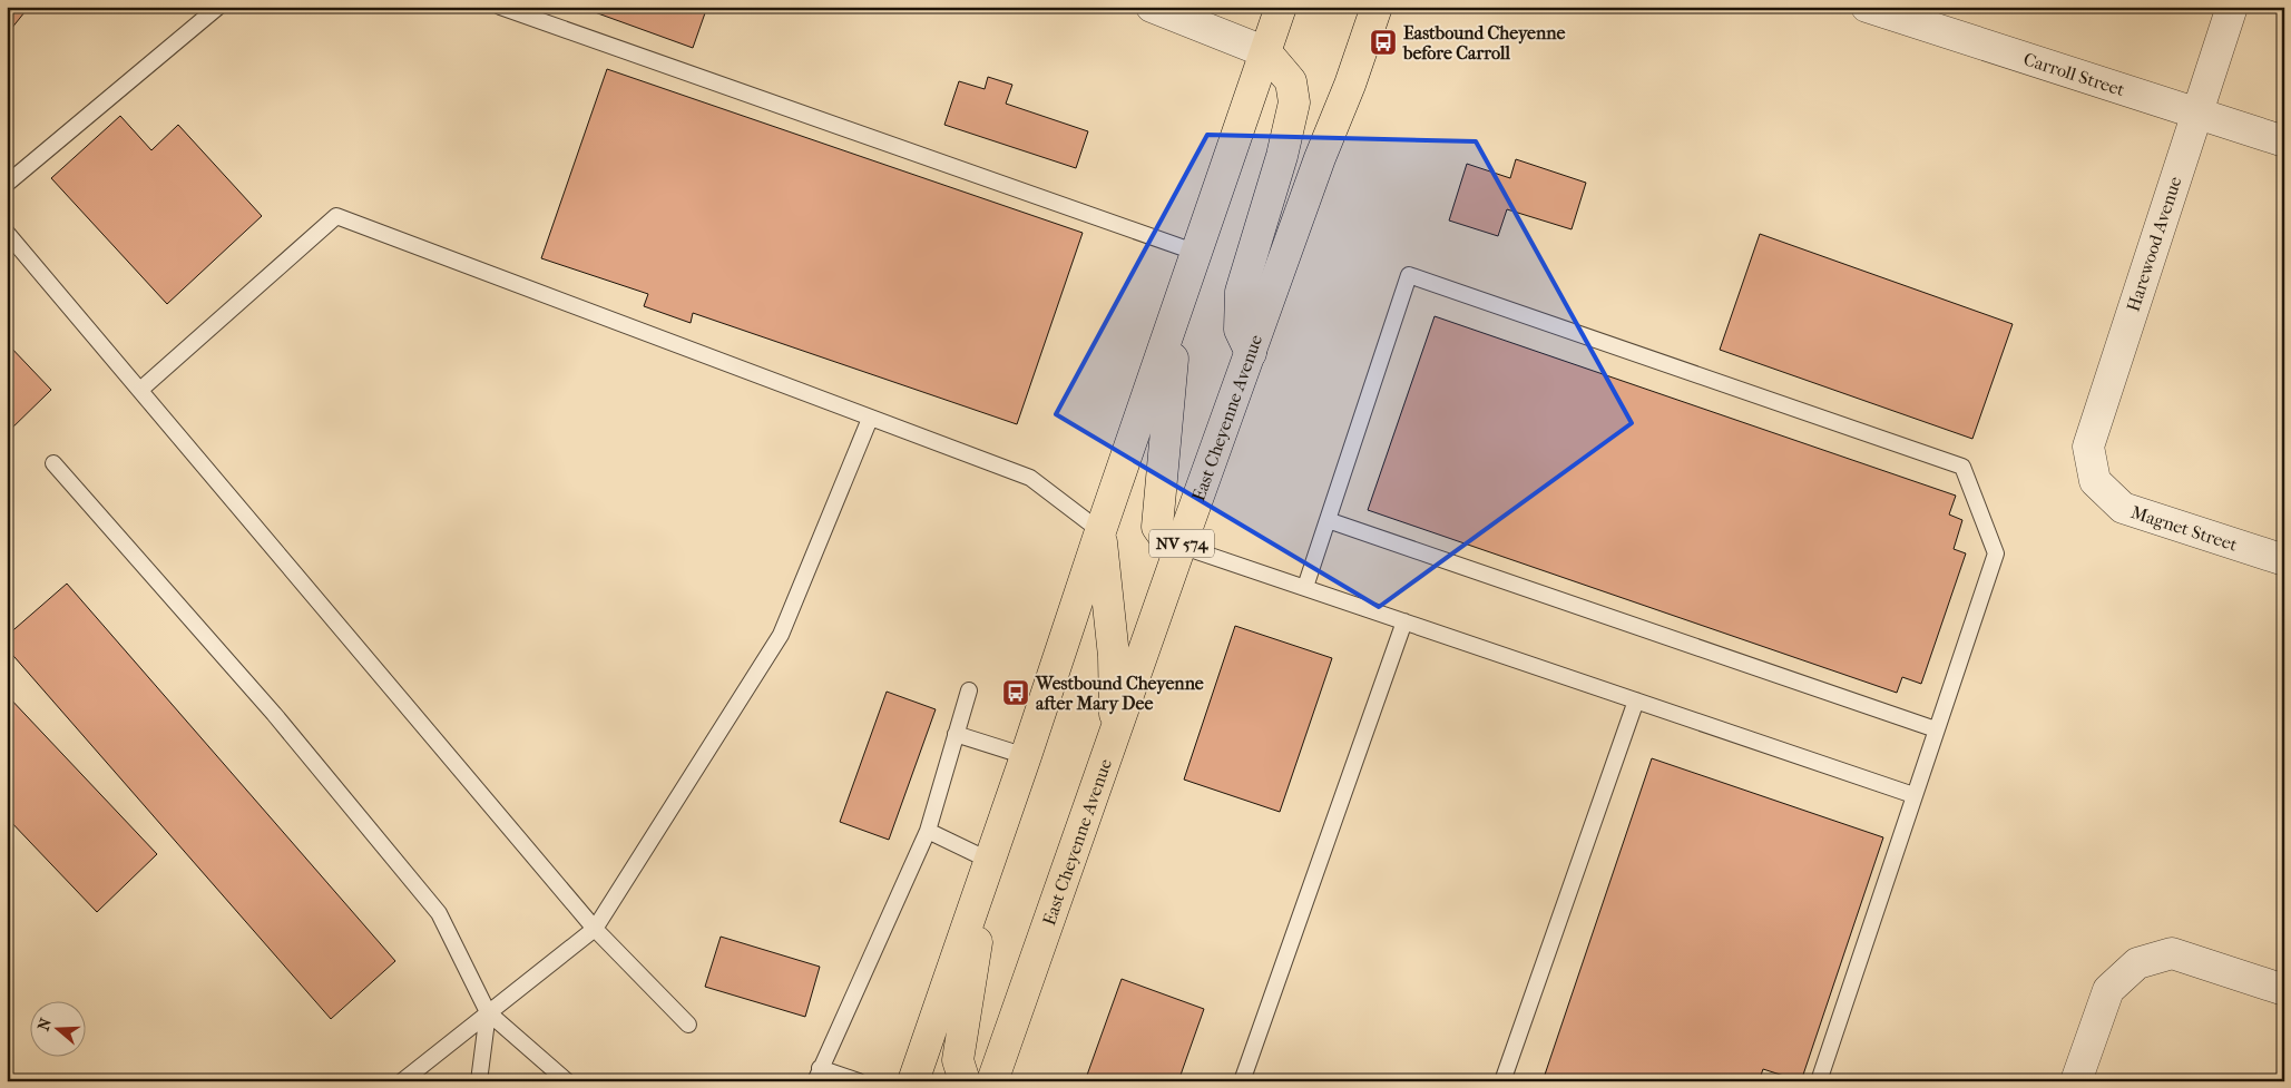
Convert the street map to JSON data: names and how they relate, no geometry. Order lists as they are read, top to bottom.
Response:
{
  "streets": {
    "main road": ["East Cheyenne Avenue", "NV 574"],
    "street": ["Carroll Street", "Harewood Avenue", "Magnet Street"]
  },
  "crossings": [
    ["Carroll Street", "Harewood Avenue"],
    ["Harewood Avenue", "Magnet Street"]
  ],
  "places": {
    "bus stop": ["Eastbound Cheyenne before Carroll", "Westbound Cheyenne after Mary Dee"]
  },
  "north": "left"
}
